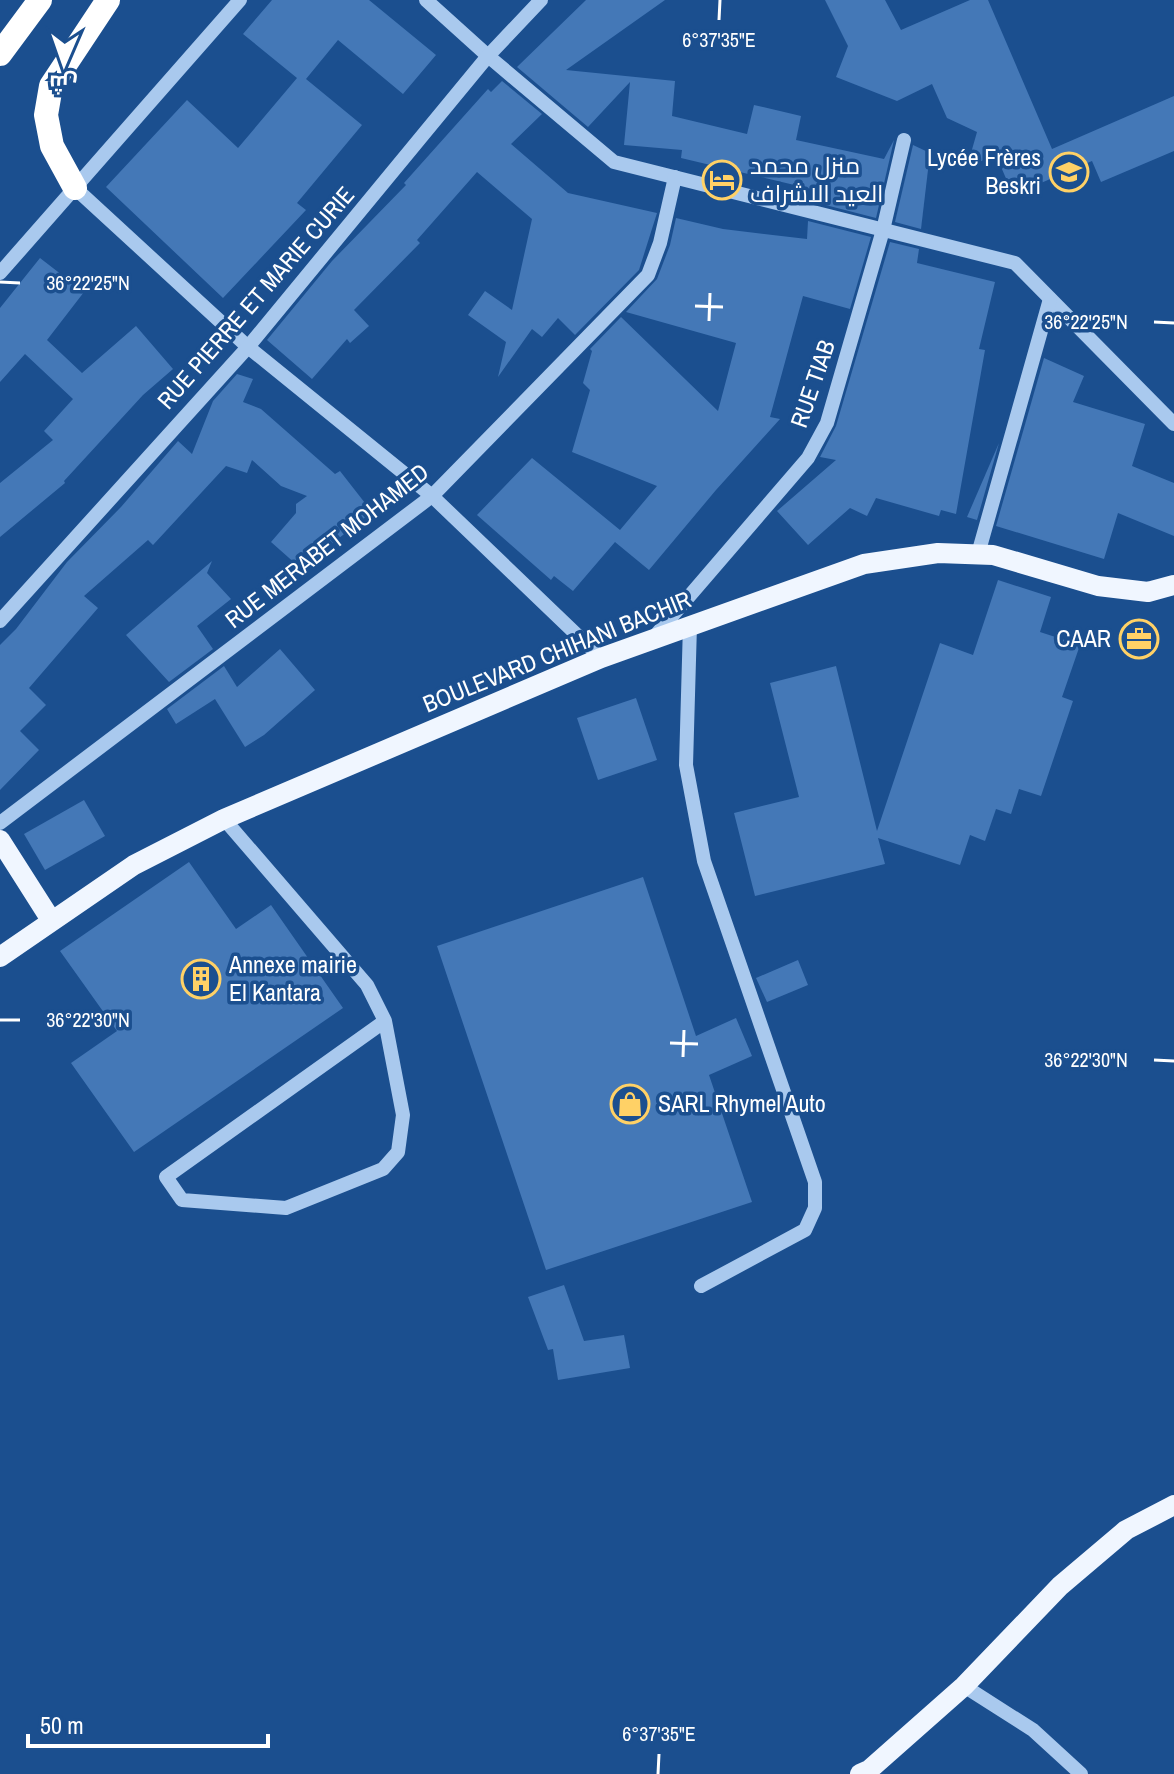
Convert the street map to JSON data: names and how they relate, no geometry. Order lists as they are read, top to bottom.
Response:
{
  "streets": {
    "main road": ["BOULEVARD CHIHANI BACHIR"],
    "street": ["RUE PIERRE ET MARIE CURIE", "RUE TIAB", "RUE MERABET MOHAMED"]
  },
  "crossings": [
    ["RUE TIAB", "BOULEVARD CHIHANI BACHIR"]
  ],
  "places": {
    "school or university": ["Lycée Frères Beskri"],
    "hotel": ["منزل محمد العيد الاشراف"],
    "office": ["CAAR"],
    "building": ["Annexe mairie El Kantara"],
    "shop": ["SARL Rhymel Auto"]
  },
  "scale_bar": "50 m",
  "north": "bottom",
  "coordinates": ["6°37'35\"E", "36°22'25\"N", "36°22'30\"N"]
}
